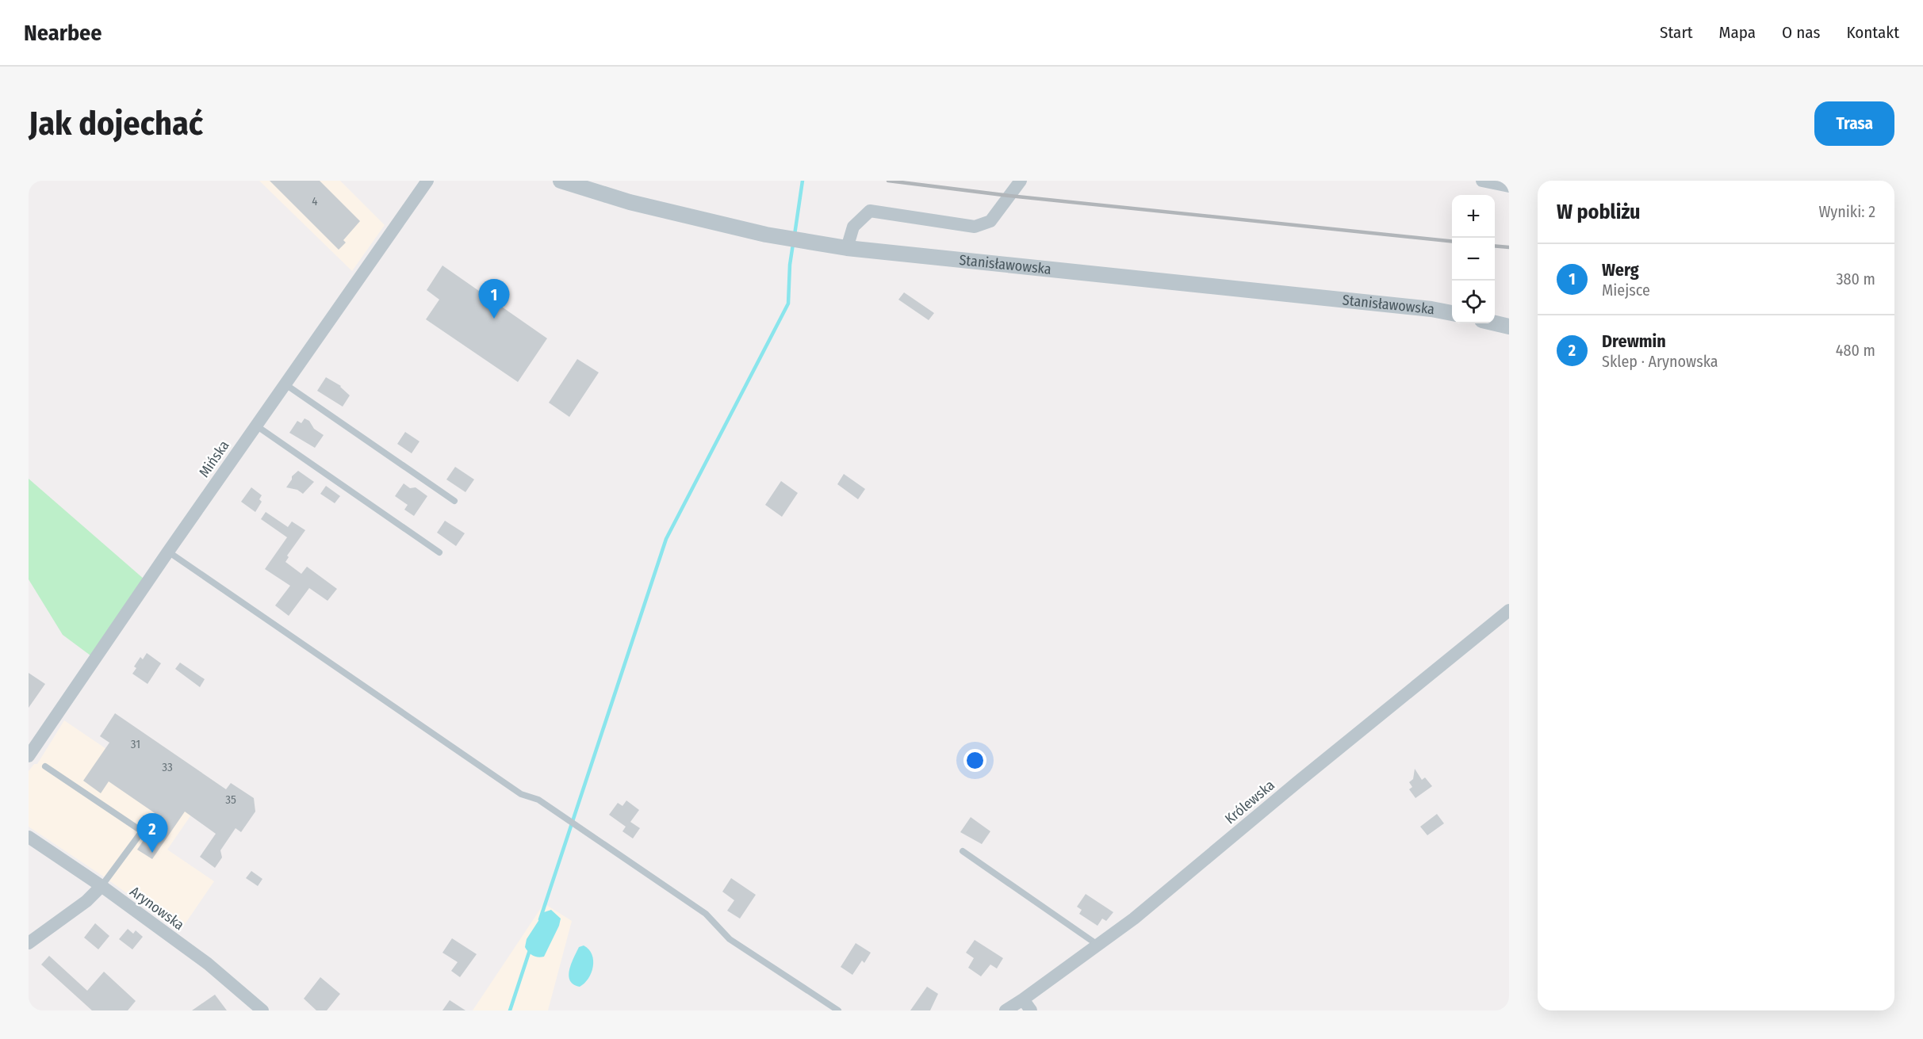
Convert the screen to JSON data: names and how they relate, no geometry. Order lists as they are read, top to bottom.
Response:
{
  "streets": {
    "street": [
      "Stanisławowska",
      "Mińska",
      "Królewska",
      "Arynowska"
    ]
  },
  "house_numbers": [
    "4",
    "31",
    "33",
    "35"
  ],
  "page": {
    "header": "Nearbee",
    "nav": [
      "Start",
      "Mapa",
      "O nas",
      "Kontakt"
    ],
    "buttons": "Trasa",
    "title": "Jak dojechać",
    "heading": ["W pobliżu", "Wyniki: 2"],
    "map_buttons": ["+", "−"],
    "list": [
      {
        "mark": "1",
        "name": "Werg",
        "note": "Miejsce",
        "value": "380 m"
      },
      {
        "mark": "2",
        "name": "Drewmin",
        "note": "Sklep · Arynowska",
        "value": "480 m"
      }
    ],
    "pins": ["1", "2"]
  }
}
